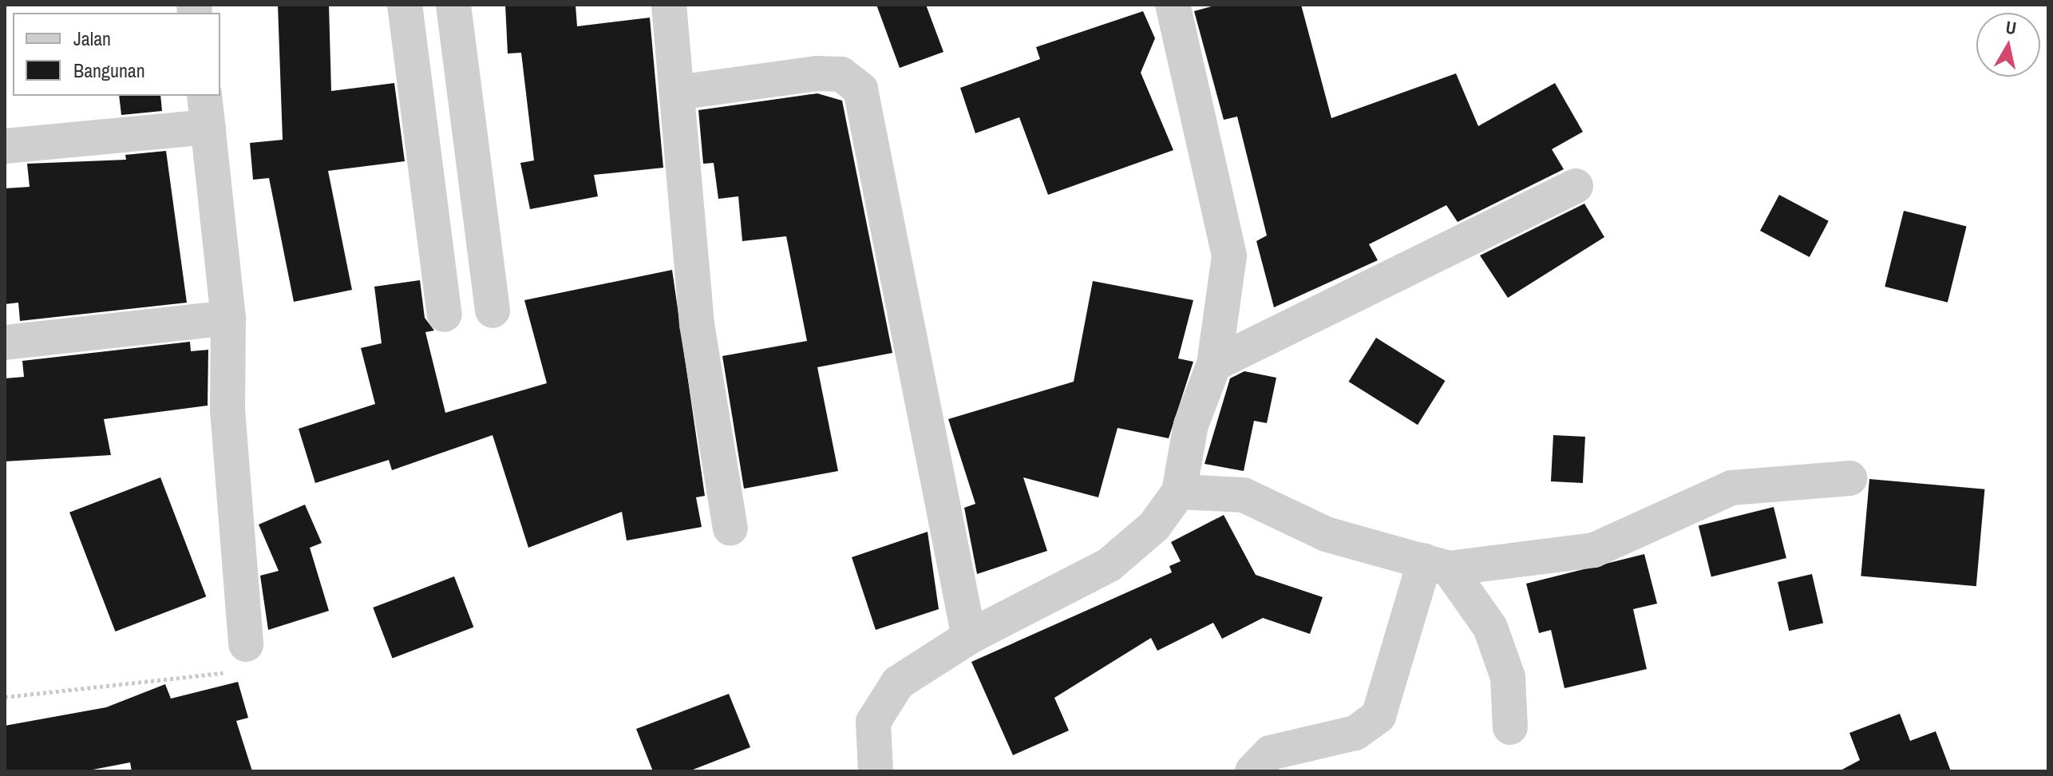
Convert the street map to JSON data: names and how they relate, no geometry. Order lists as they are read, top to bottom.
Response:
{
  "legend": ["Jalan", "Bangunan"],
  "north": "top"
}
